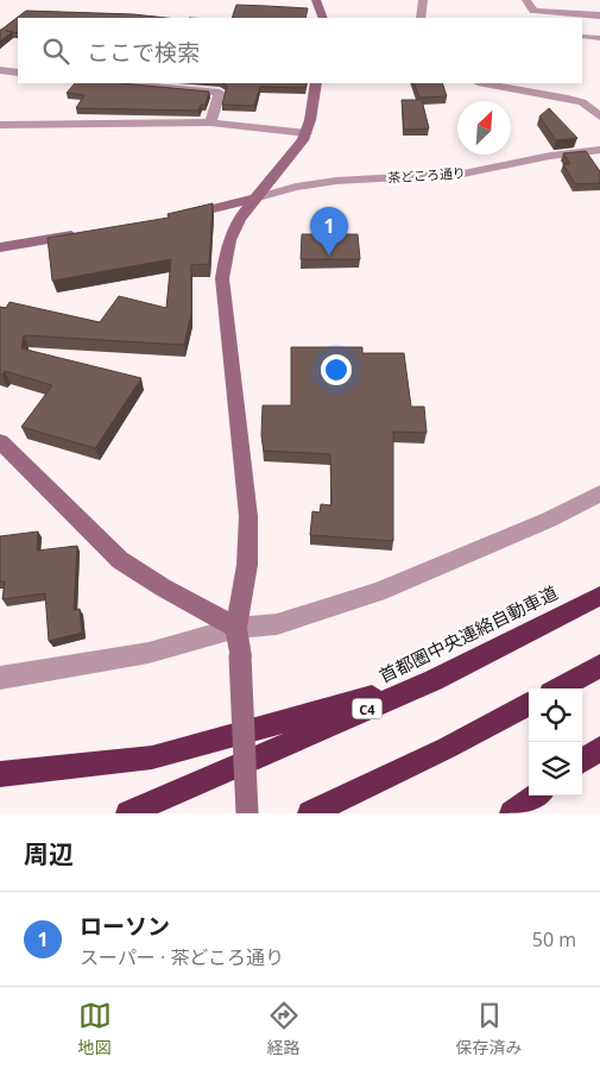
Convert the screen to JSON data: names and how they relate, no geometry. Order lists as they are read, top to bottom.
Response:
{
  "streets": {
    "highway": ["首都圏中央連絡自動車道", "C4"],
    "street": ["茶どころ通り"]
  },
  "north": "top right",
  "page": {
    "search": "ここで検索",
    "pins": "1",
    "heading": "周辺",
    "list": [
      {
        "mark": "1",
        "name": "ローソン",
        "note": "スーパー · 茶どころ通り",
        "value": "50 m"
      }
    ],
    "nav": ["地図", "経路", "保存済み"]
  }
}
